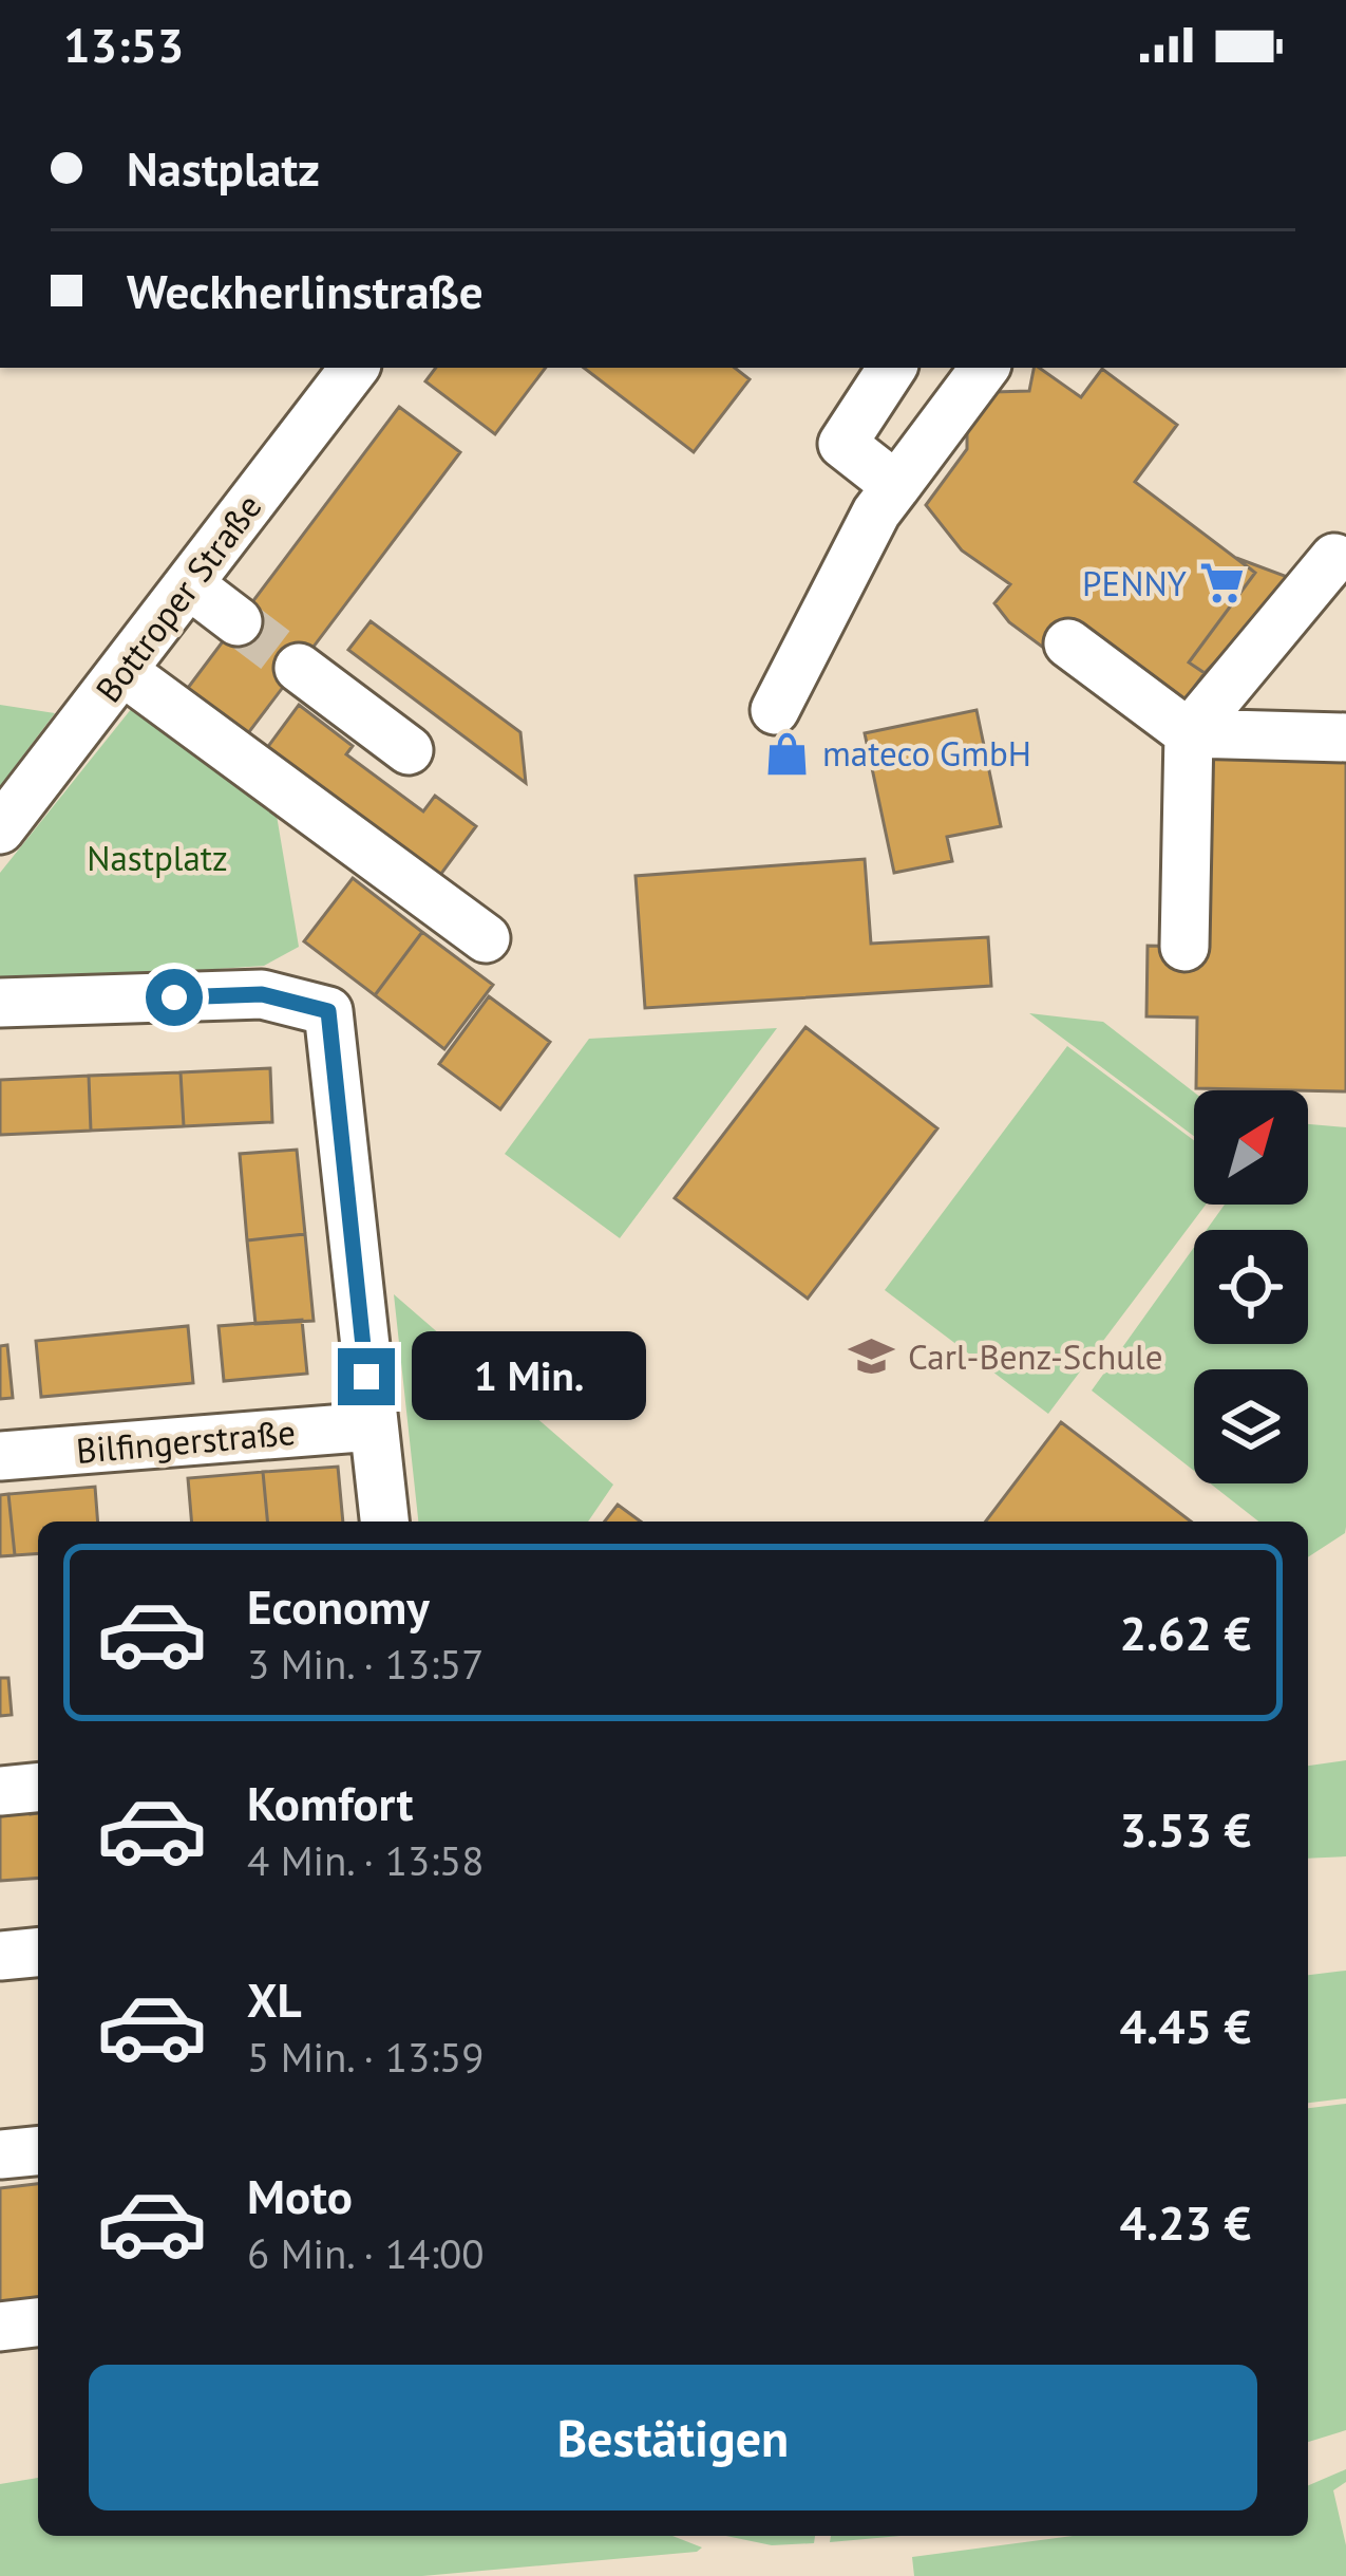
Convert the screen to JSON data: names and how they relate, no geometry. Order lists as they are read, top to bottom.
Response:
{
  "streets": {
    "street": ["Bottroper Straße", "Bilfingerstraße"]
  },
  "parks": ["Nastplatz"],
  "places": {
    "supermarket": ["PENNY"],
    "shop": ["mateco GmbH"],
    "school or university": ["Carl-Benz-Schule"]
  },
  "north": "top right",
  "page": {
    "status": "13:53",
    "banner": ["Nastplatz", "Weckherlinstraße"],
    "bubble": "1 Min.",
    "list": [
      {
        "name": "Economy",
        "note": "3 Min. · 13:57",
        "value": "2.62 €"
      },
      {
        "name": "Komfort",
        "note": "4 Min. · 13:58",
        "value": "3.53 €"
      },
      {
        "name": "XL",
        "note": "5 Min. · 13:59",
        "value": "4.45 €"
      },
      {
        "name": "Moto",
        "note": "6 Min. · 14:00",
        "value": "4.23 €"
      }
    ],
    "buttons": "Bestätigen"
  }
}
